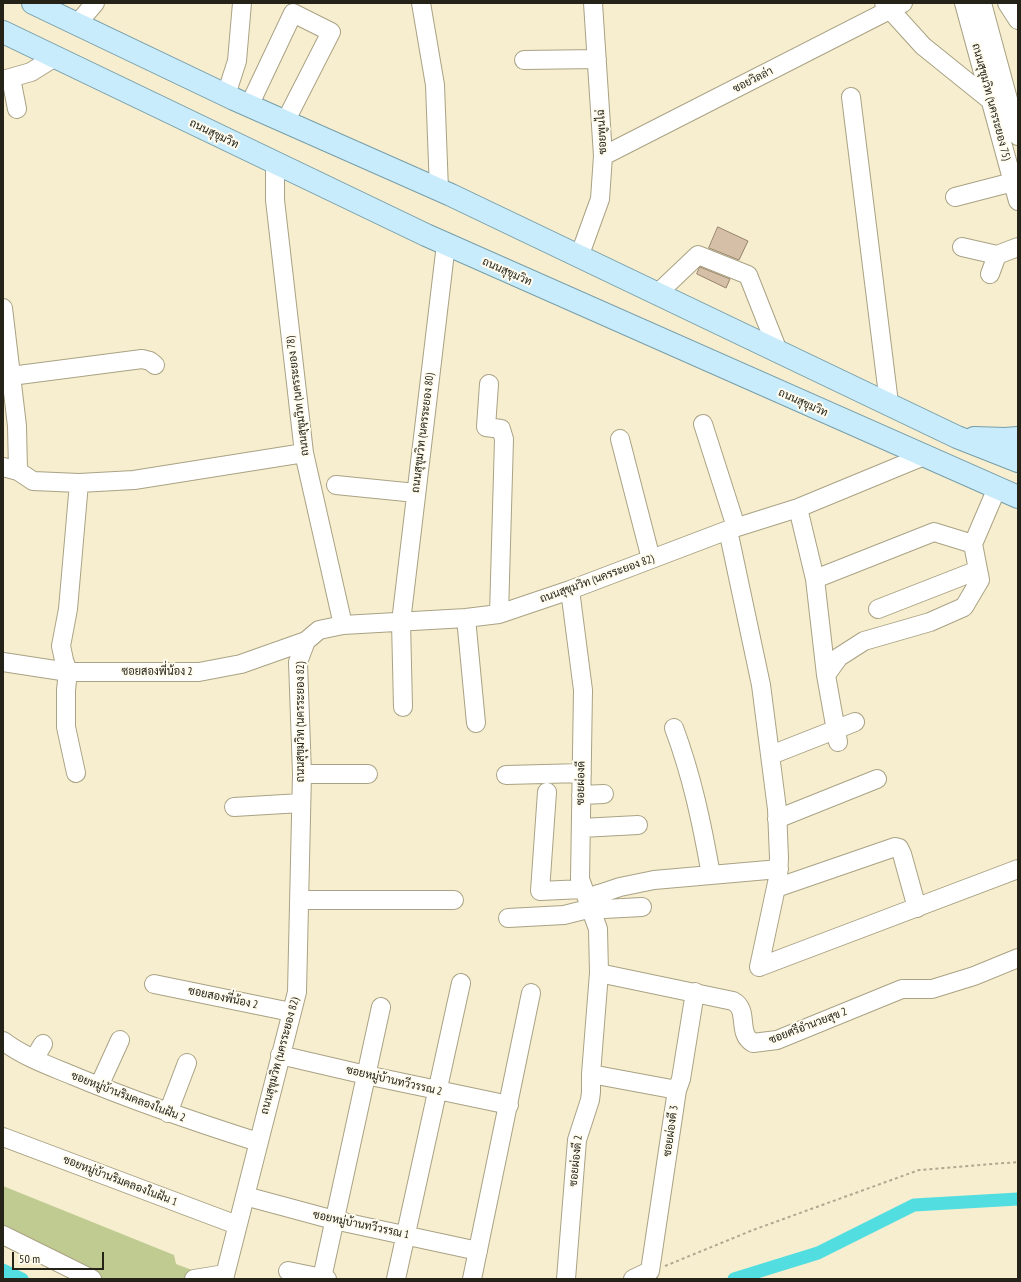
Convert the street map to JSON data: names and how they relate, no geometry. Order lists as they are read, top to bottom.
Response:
{
  "streets": {
    "main road": ["ถนนสุขุมวิท"],
    "street": [
      "ซอยวิลล่า",
      "ถนนสุขุมวิท (นครระยอง 75)",
      "ซอยพูนไฉ่",
      "ถนนสุขุมวิท (นครระยอง 78)",
      "ถนนสุขุมวิท (นครระยอง 80)",
      "ถนนสุขุมวิท (นครระยอง 82)",
      "ซอยสองพี่น้อง 2",
      "ซอยผ่องดี",
      "ซอยศรีอำนวยสุข 2",
      "ซอยหมู่บ้านทวีวรรณ 2",
      "ซอยหมู่บ้านริมคลองในฝัน 2",
      "ซอยผ่องดี 3",
      "ซอยผ่องดี 2",
      "ซอยหมู่บ้านริมคลองในฝัน 1",
      "ซอยหมู่บ้านทวีวรรณ 1"
    ]
  },
  "crossings": [
    ["ซอยวิลล่า", "ซอยพูนไฉ่"],
    ["ถนนสุขุมวิท", "ถนนสุขุมวิท (นครระยอง 78)"],
    ["ถนนสุขุมวิท", "ถนนสุขุมวิท (นครระยอง 80)"],
    ["ถนนสุขุมวิท", "ถนนสุขุมวิท (นครระยอง 82)"],
    ["ถนนสุขุมวิท (นครระยอง 78)", "ถนนสุขุมวิท (นครระยอง 82)"],
    ["ถนนสุขุมวิท (นครระยอง 80)", "ถนนสุขุมวิท (นครระยอง 82)"],
    ["ถนนสุขุมวิท (นครระยอง 82)", "ซอยสองพี่น้อง 2"],
    ["ถนนสุขุมวิท (นครระยอง 82)", "ซอยผ่องดี"],
    ["ถนนสุขุมวิท (นครระยอง 82)", "ซอยหมู่บ้านทวีวรรณ 2"],
    ["ถนนสุขุมวิท (นครระยอง 82)", "ซอยหมู่บ้านริมคลองในฝัน 2"],
    ["ถนนสุขุมวิท (นครระยอง 82)", "ซอยหมู่บ้านริมคลองในฝัน 1"],
    ["ถนนสุขุมวิท (นครระยอง 82)", "ซอยหมู่บ้านทวีวรรณ 1"],
    ["ซอยผ่องดี", "ซอยศรีอำนวยสุข 2"],
    ["ซอยผ่องดี", "ซอยผ่องดี 2"],
    ["ซอยศรีอำนวยสุข 2", "ซอยผ่องดี 3"],
    ["ซอยศรีอำนวยสุข 2", "ซอยผ่องดี 2"]
  ],
  "scale_bar": "50 m"
}
